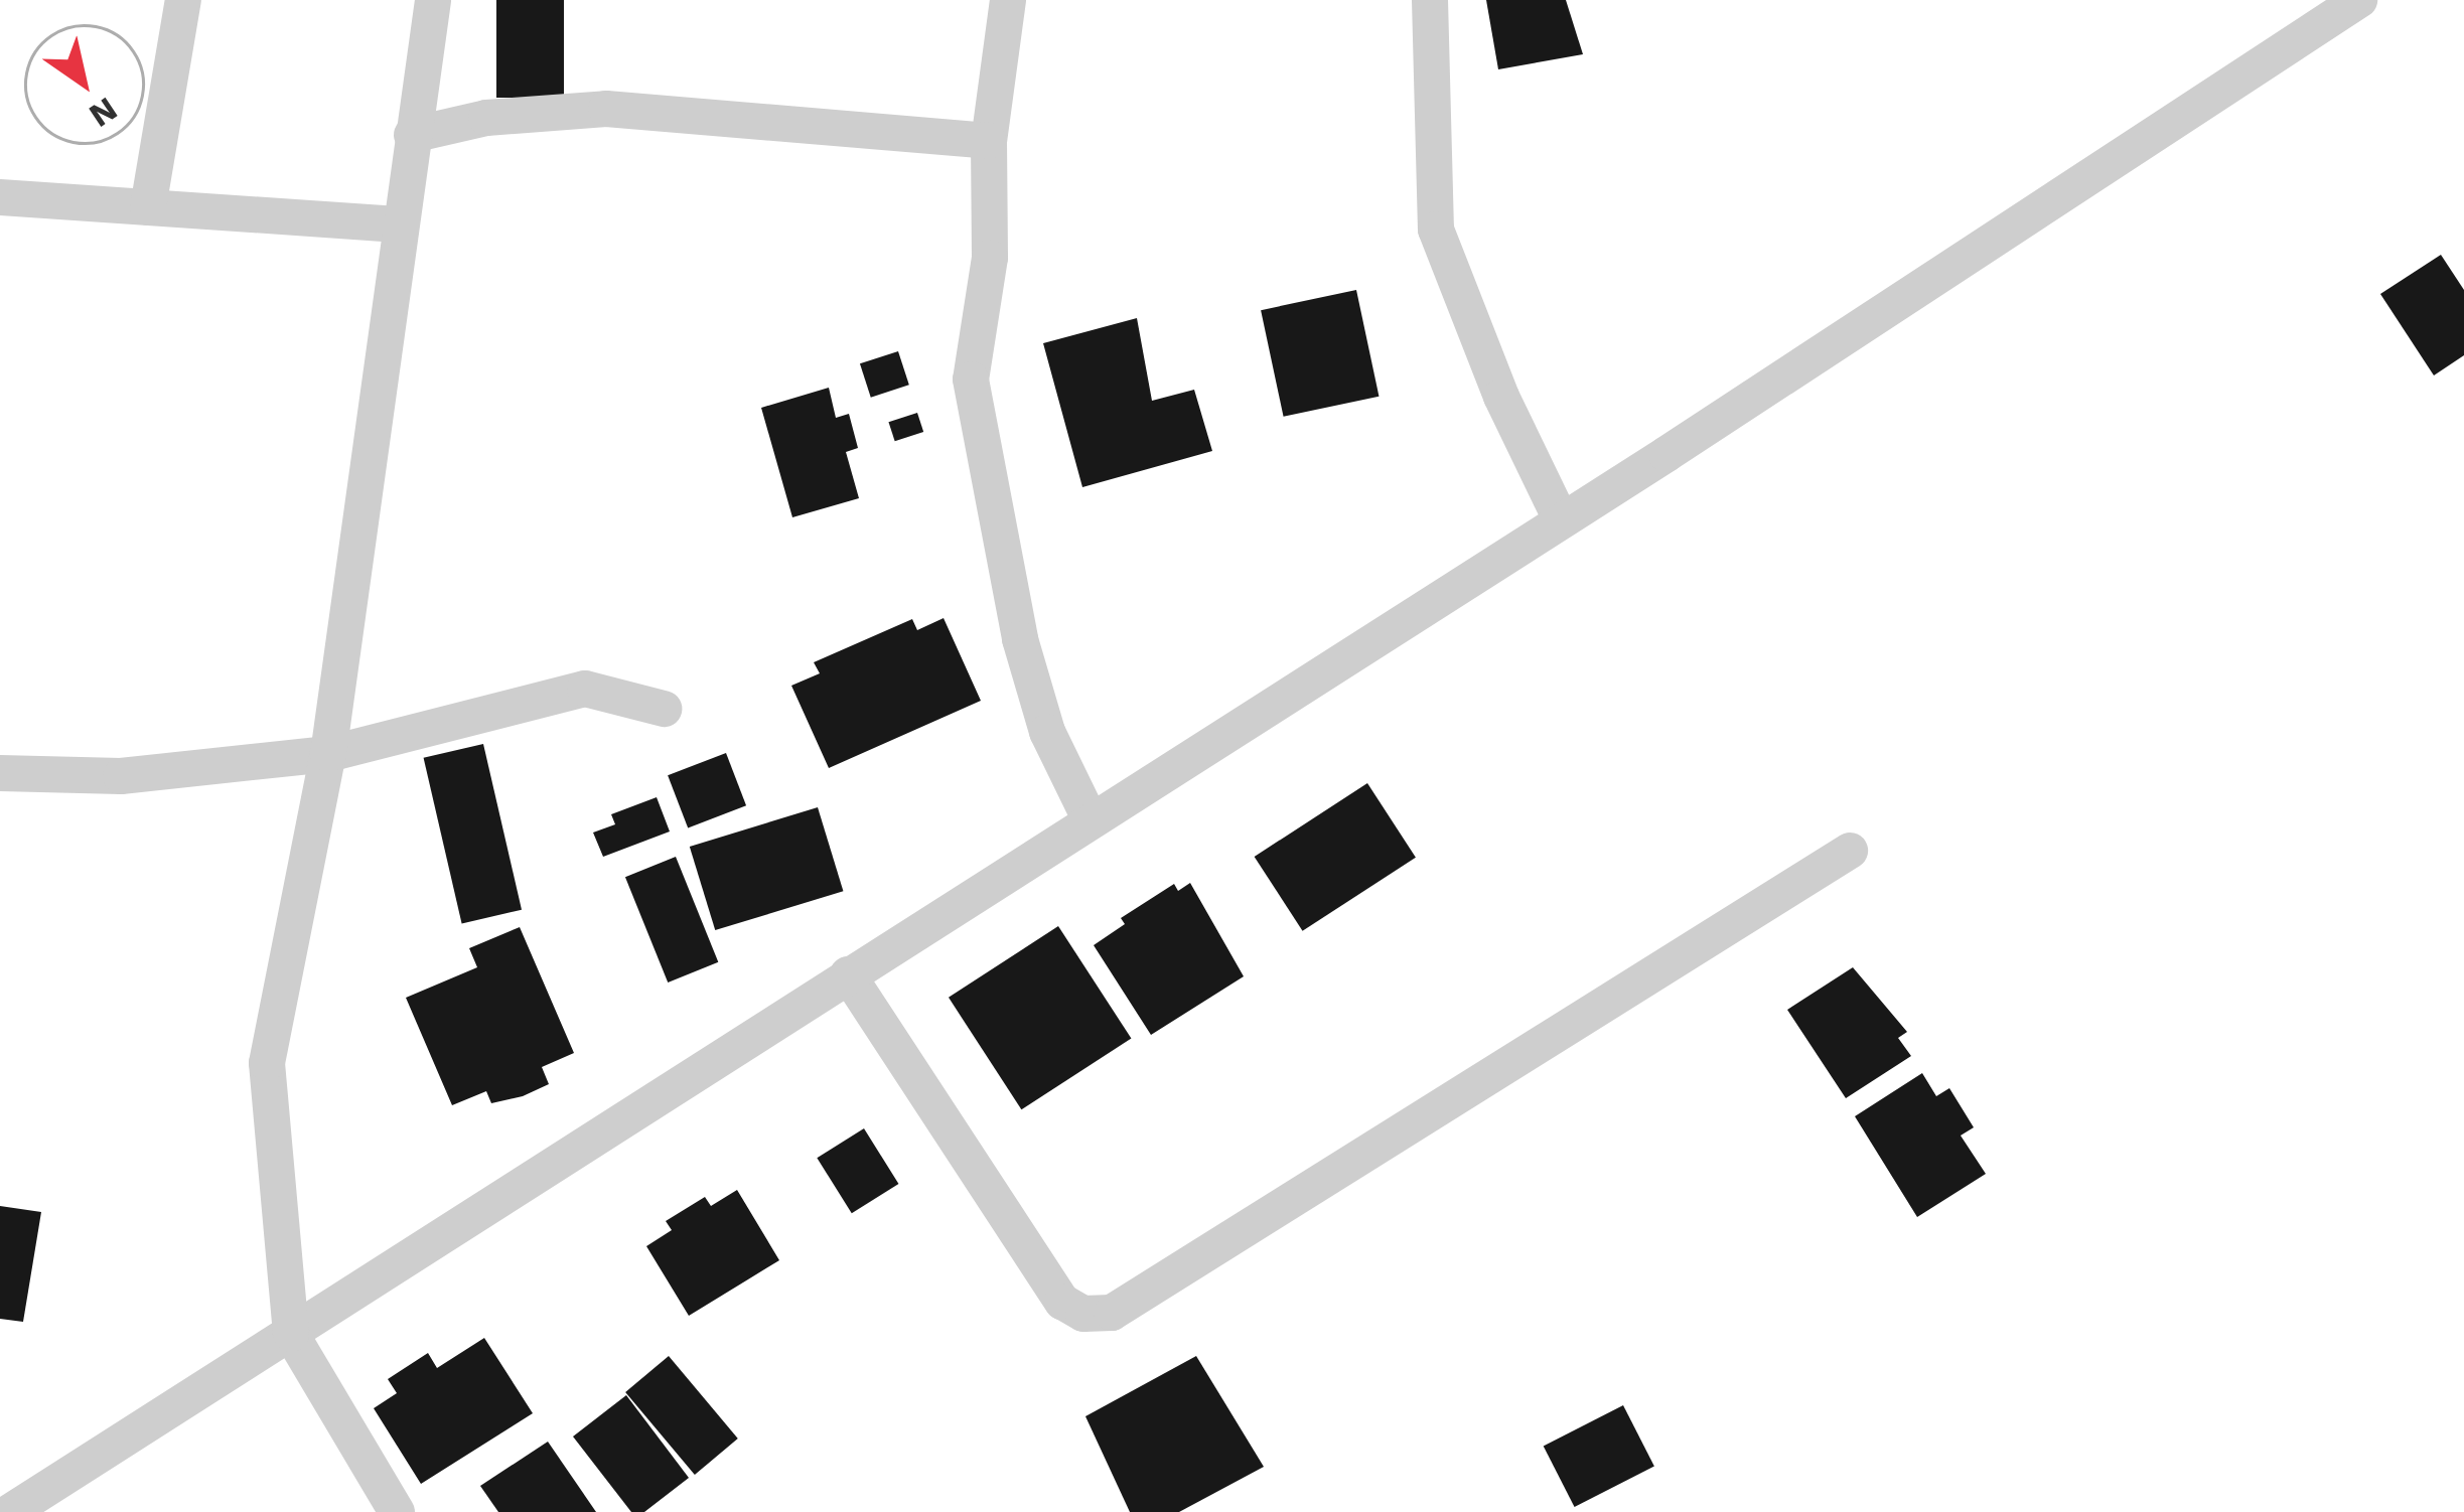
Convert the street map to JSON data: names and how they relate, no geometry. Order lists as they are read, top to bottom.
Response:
{
  "north": "bottom right"
}
